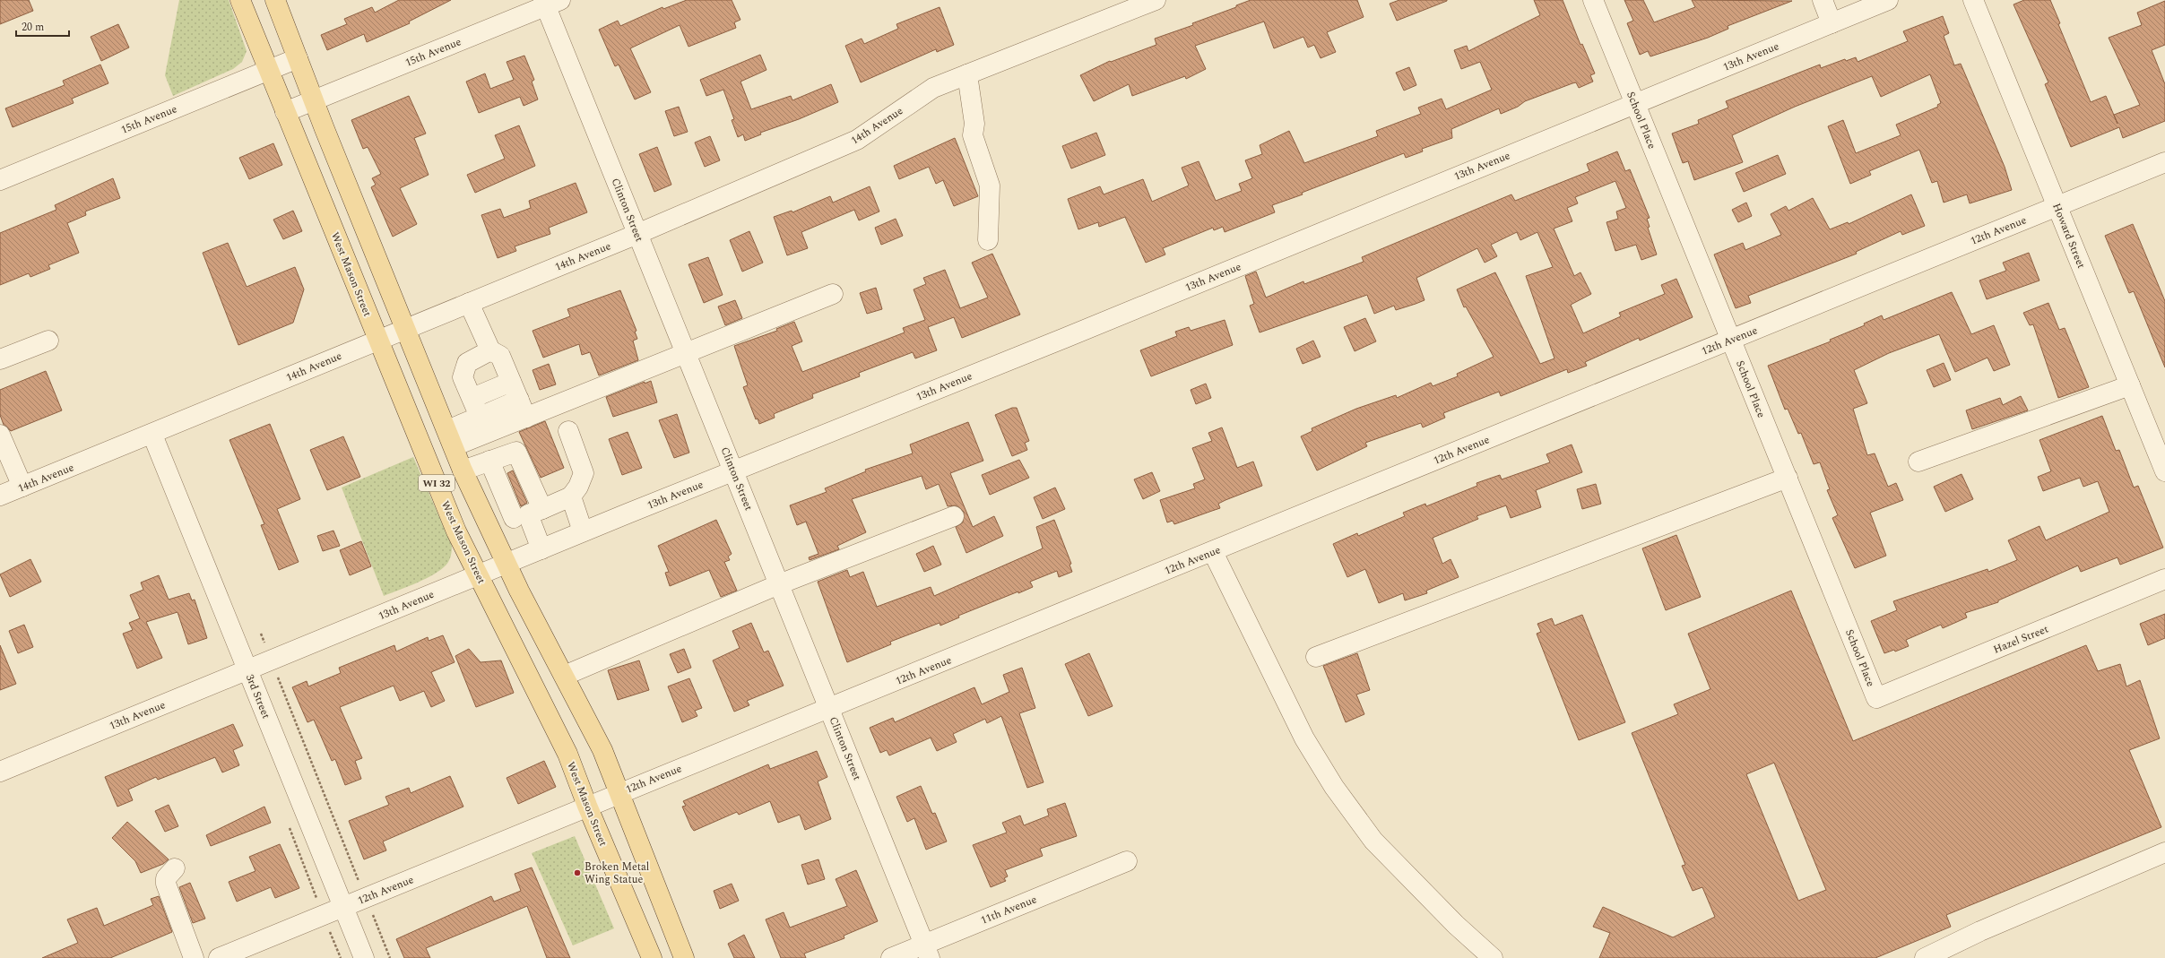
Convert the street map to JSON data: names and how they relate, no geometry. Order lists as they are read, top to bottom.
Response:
{
  "streets": {
    "main road": ["West Mason Street", "WI 32"],
    "street": [
      "15th Avenue",
      "13th Avenue",
      "School Place",
      "14th Avenue",
      "Clinton Street",
      "12th Avenue",
      "Howard Street",
      "Hazel Street",
      "3rd Street",
      "11th Avenue"
    ]
  },
  "crossings": [
    ["15th Avenue", "Clinton Street"],
    ["15th Avenue", "West Mason Street"],
    ["15th Avenue", "WI 32"],
    ["13th Avenue", "School Place"],
    ["13th Avenue", "Clinton Street"],
    ["13th Avenue", "West Mason Street"],
    ["13th Avenue", "WI 32"],
    ["13th Avenue", "3rd Street"],
    ["School Place", "12th Avenue"],
    ["School Place", "Hazel Street"],
    ["14th Avenue", "Clinton Street"],
    ["14th Avenue", "West Mason Street"],
    ["14th Avenue", "WI 32"],
    ["14th Avenue", "3rd Street"],
    ["Clinton Street", "12th Avenue"],
    ["Clinton Street", "11th Avenue"],
    ["12th Avenue", "Howard Street"],
    ["12th Avenue", "West Mason Street"],
    ["12th Avenue", "WI 32"],
    ["12th Avenue", "3rd Street"]
  ],
  "places": ["Broken Metal Wing Statue"],
  "scale_bar": "20 m"
}
